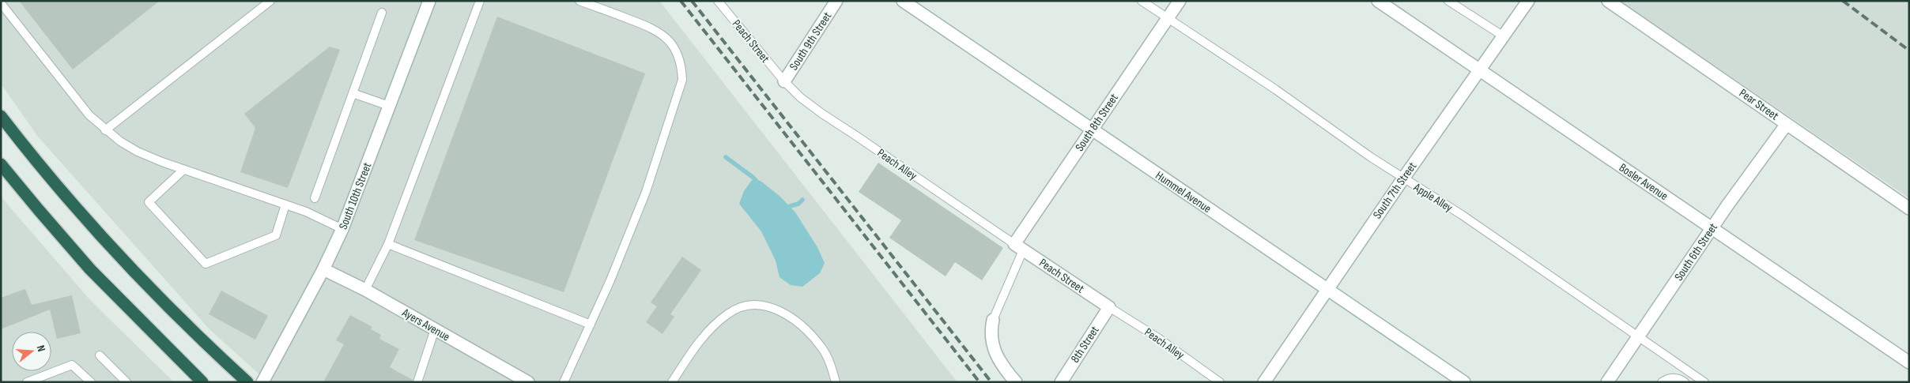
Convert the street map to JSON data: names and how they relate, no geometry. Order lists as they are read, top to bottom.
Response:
{
  "streets": {
    "street": [
      "Peach Street",
      "South 9th Street",
      "Pear Street",
      "South 8th Street",
      "Bosler Avenue",
      "South 7th Street",
      "Hummel Avenue",
      "South 10th Street",
      "South 6th Street",
      "Ayers Avenue",
      "8th Street"
    ],
    "lane": ["Peach Alley", "Apple Alley"]
  },
  "crossings": [
    ["Peach Street", "South 9th Street"],
    ["Peach Street", "South 8th Street"],
    ["Peach Street", "Peach Alley"],
    ["Peach Street", "8th Street"],
    ["South 9th Street", "Peach Alley"],
    ["Pear Street", "South 6th Street"],
    ["South 8th Street", "Peach Alley"],
    ["South 8th Street", "Hummel Avenue"],
    ["South 8th Street", "Apple Alley"],
    ["Peach Alley", "8th Street"],
    ["Bosler Avenue", "South 7th Street"],
    ["Bosler Avenue", "South 6th Street"],
    ["South 7th Street", "Hummel Avenue"],
    ["South 7th Street", "Apple Alley"],
    ["South 10th Street", "Ayers Avenue"],
    ["Apple Alley", "South 6th Street"]
  ],
  "north": "right"
}
